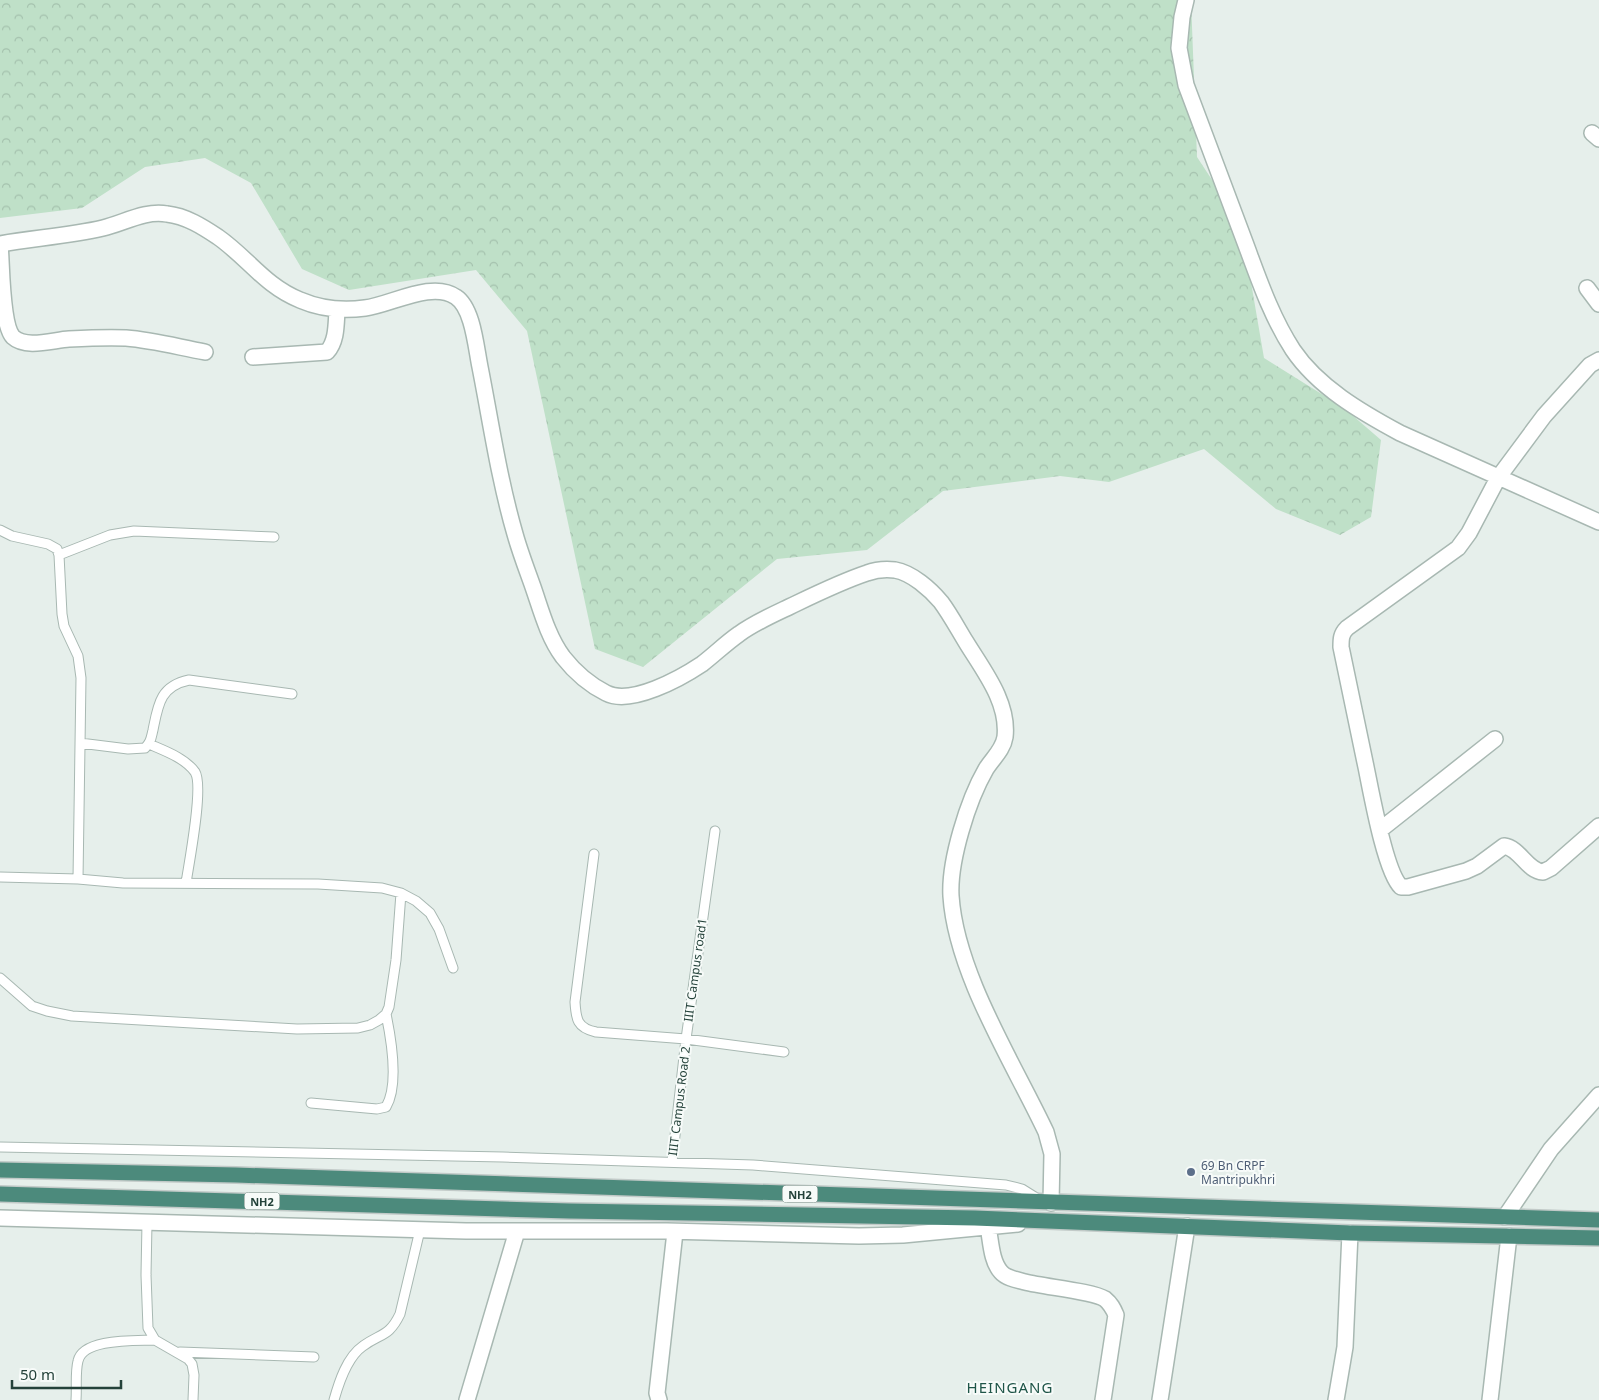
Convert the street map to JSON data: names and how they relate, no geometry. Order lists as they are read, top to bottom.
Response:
{
  "streets": {
    "highway": ["NH2"],
    "lane": ["IIIT Campus road1", "IIIT Campus Road 2"]
  },
  "crossings": [
    ["IIIT Campus road1", "IIIT Campus Road 2"]
  ],
  "districts": ["HEINGANG"],
  "places": ["69 Bn CRPF Mantripukhri"],
  "scale_bar": "50 m"
}
